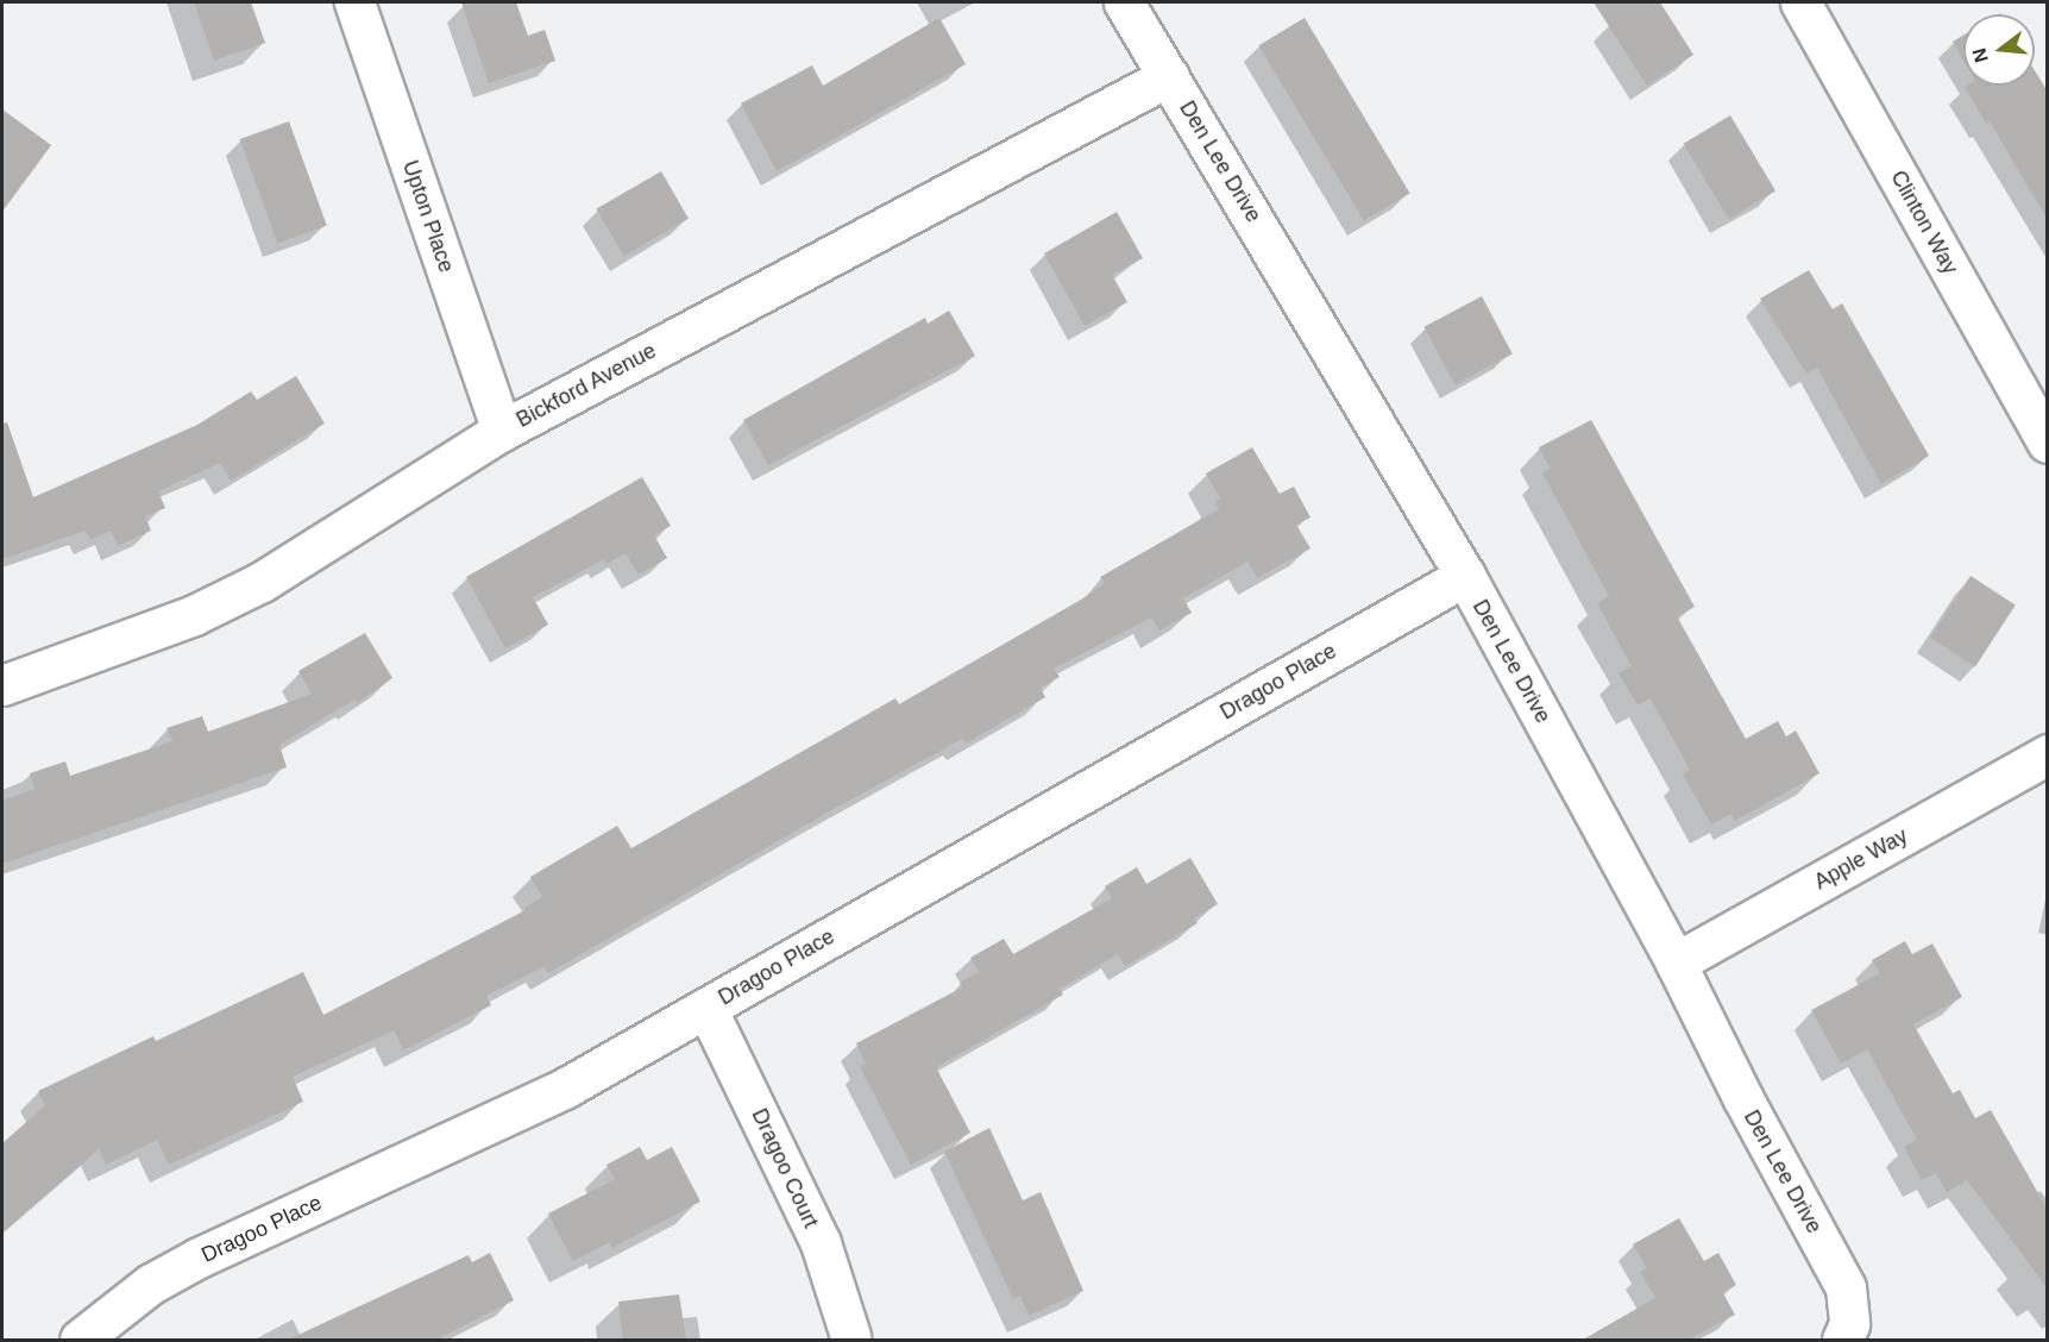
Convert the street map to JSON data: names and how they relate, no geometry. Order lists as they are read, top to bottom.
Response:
{
  "streets": {
    "street": [
      "Den Lee Drive",
      "Upton Place",
      "Clinton Way",
      "Bickford Avenue",
      "Dragoo Place",
      "Apple Way",
      "Dragoo Court"
    ]
  },
  "crossings": [
    ["Den Lee Drive", "Bickford Avenue"],
    ["Den Lee Drive", "Dragoo Place"],
    ["Den Lee Drive", "Apple Way"],
    ["Upton Place", "Bickford Avenue"],
    ["Dragoo Place", "Dragoo Court"]
  ],
  "north": "left"
}
